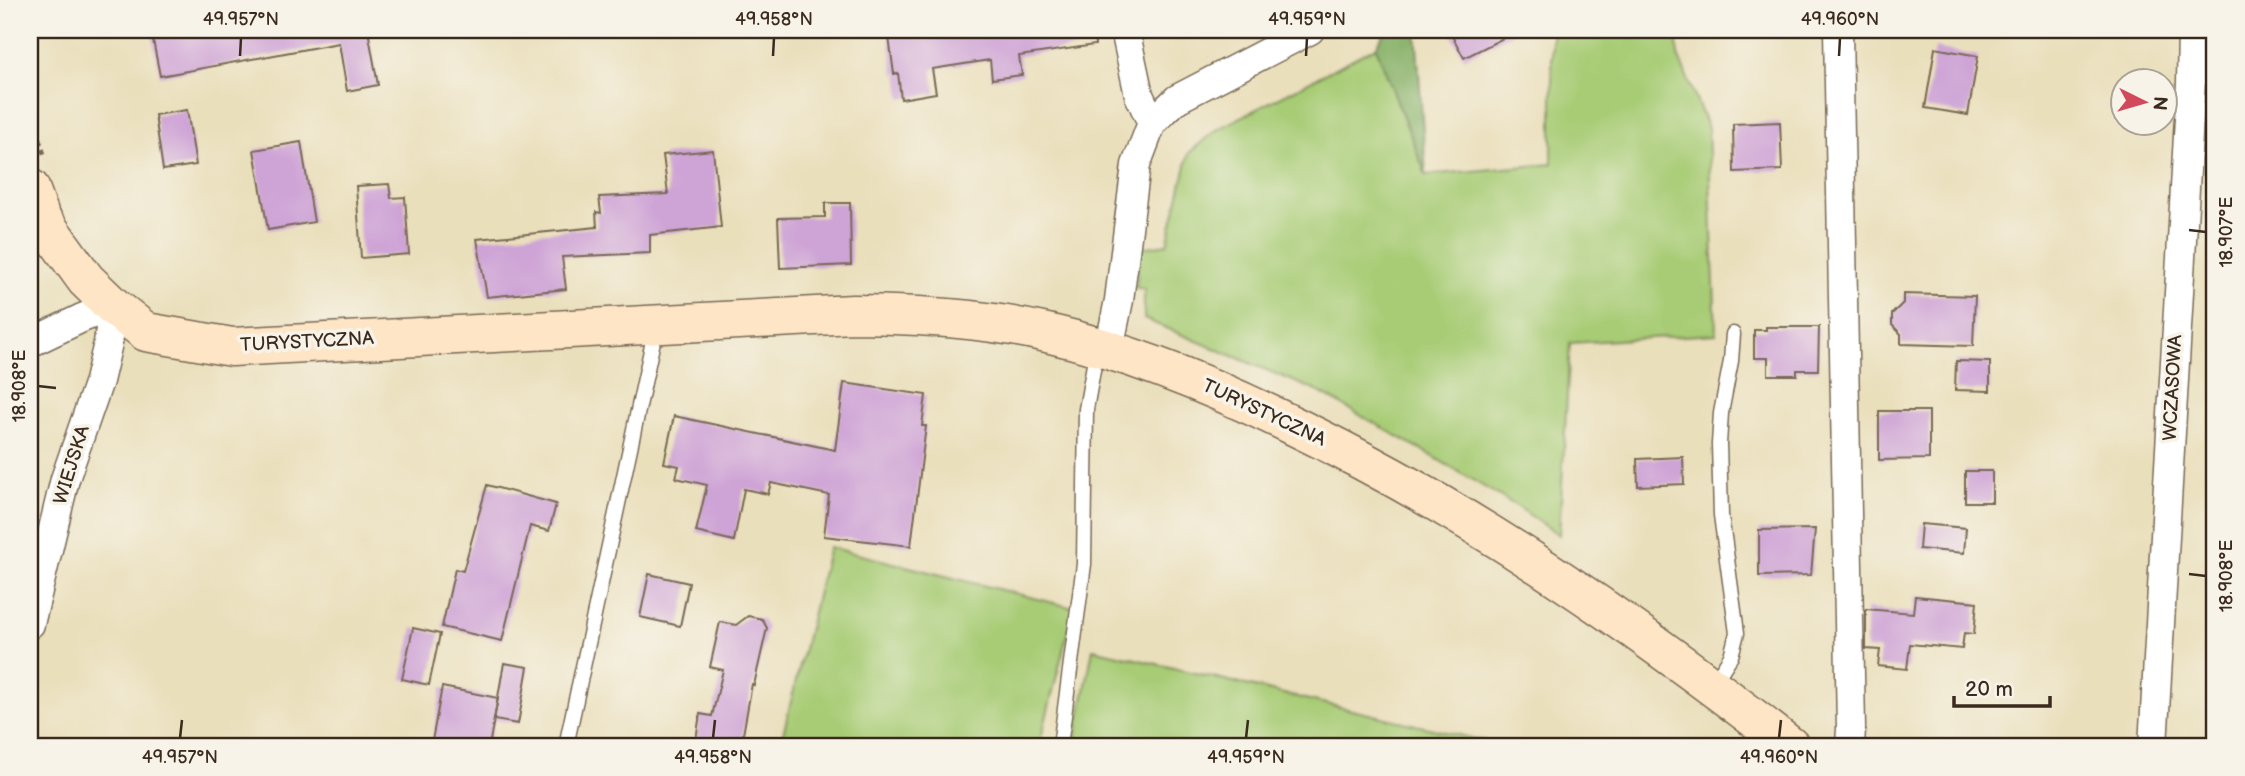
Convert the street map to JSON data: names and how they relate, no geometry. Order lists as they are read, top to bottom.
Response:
{
  "streets": {
    "main road": ["TURYSTYCZNA"],
    "street": ["WCZASOWA", "WIEJSKA"]
  },
  "crossings": [
    ["TURYSTYCZNA", "WIEJSKA"]
  ],
  "scale_bar": "20 m",
  "north": "right",
  "coordinates": [
    "49.957°N",
    "49.958°N",
    "49.959°N",
    "49.960°N",
    "18.907°E",
    "18.908°E"
  ]
}
